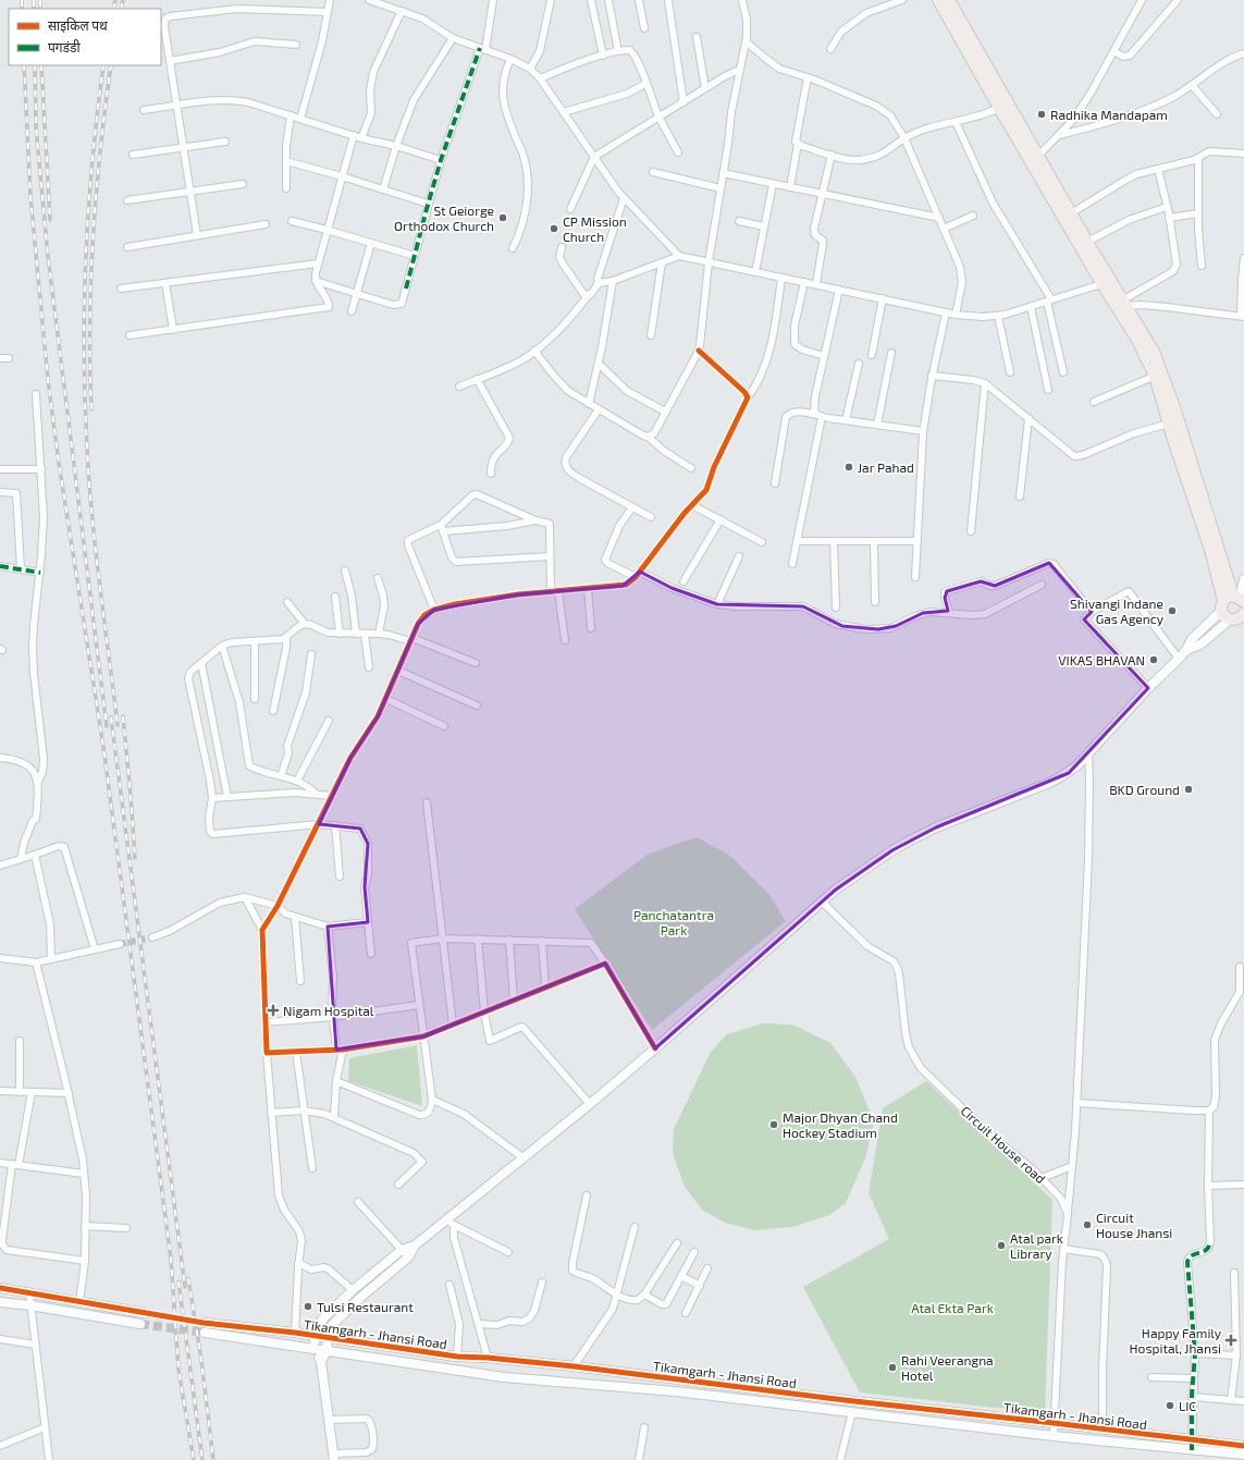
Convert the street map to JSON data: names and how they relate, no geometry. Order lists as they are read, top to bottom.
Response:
{
  "streets": {
    "street": ["Circuit House road", "Tikamgarh - Jhansi Road"]
  },
  "parks": ["Panchatantra Park", "Atal Ekta Park"],
  "places": {
    "other": [
      "Radhika Mandapam",
      "St Geiorge Orthodox Church",
      "CP Mission Church",
      "Jar Pahad",
      "Shivangi Indane Gas Agency",
      "VIKAS BHAVAN",
      "BKD Ground",
      "Major Dhyan Chand Hockey Stadium",
      "Circuit House Jhansi",
      "Atal park Library",
      "Tulsi Restaurant",
      "Rahi Veerangna Hotel",
      "LIC"
    ],
    "health": ["Nigam Hospital", "Happy Family Hospital, Jhansi"]
  },
  "legend": ["साइकिल पथ", "पगडंडी"]
}
